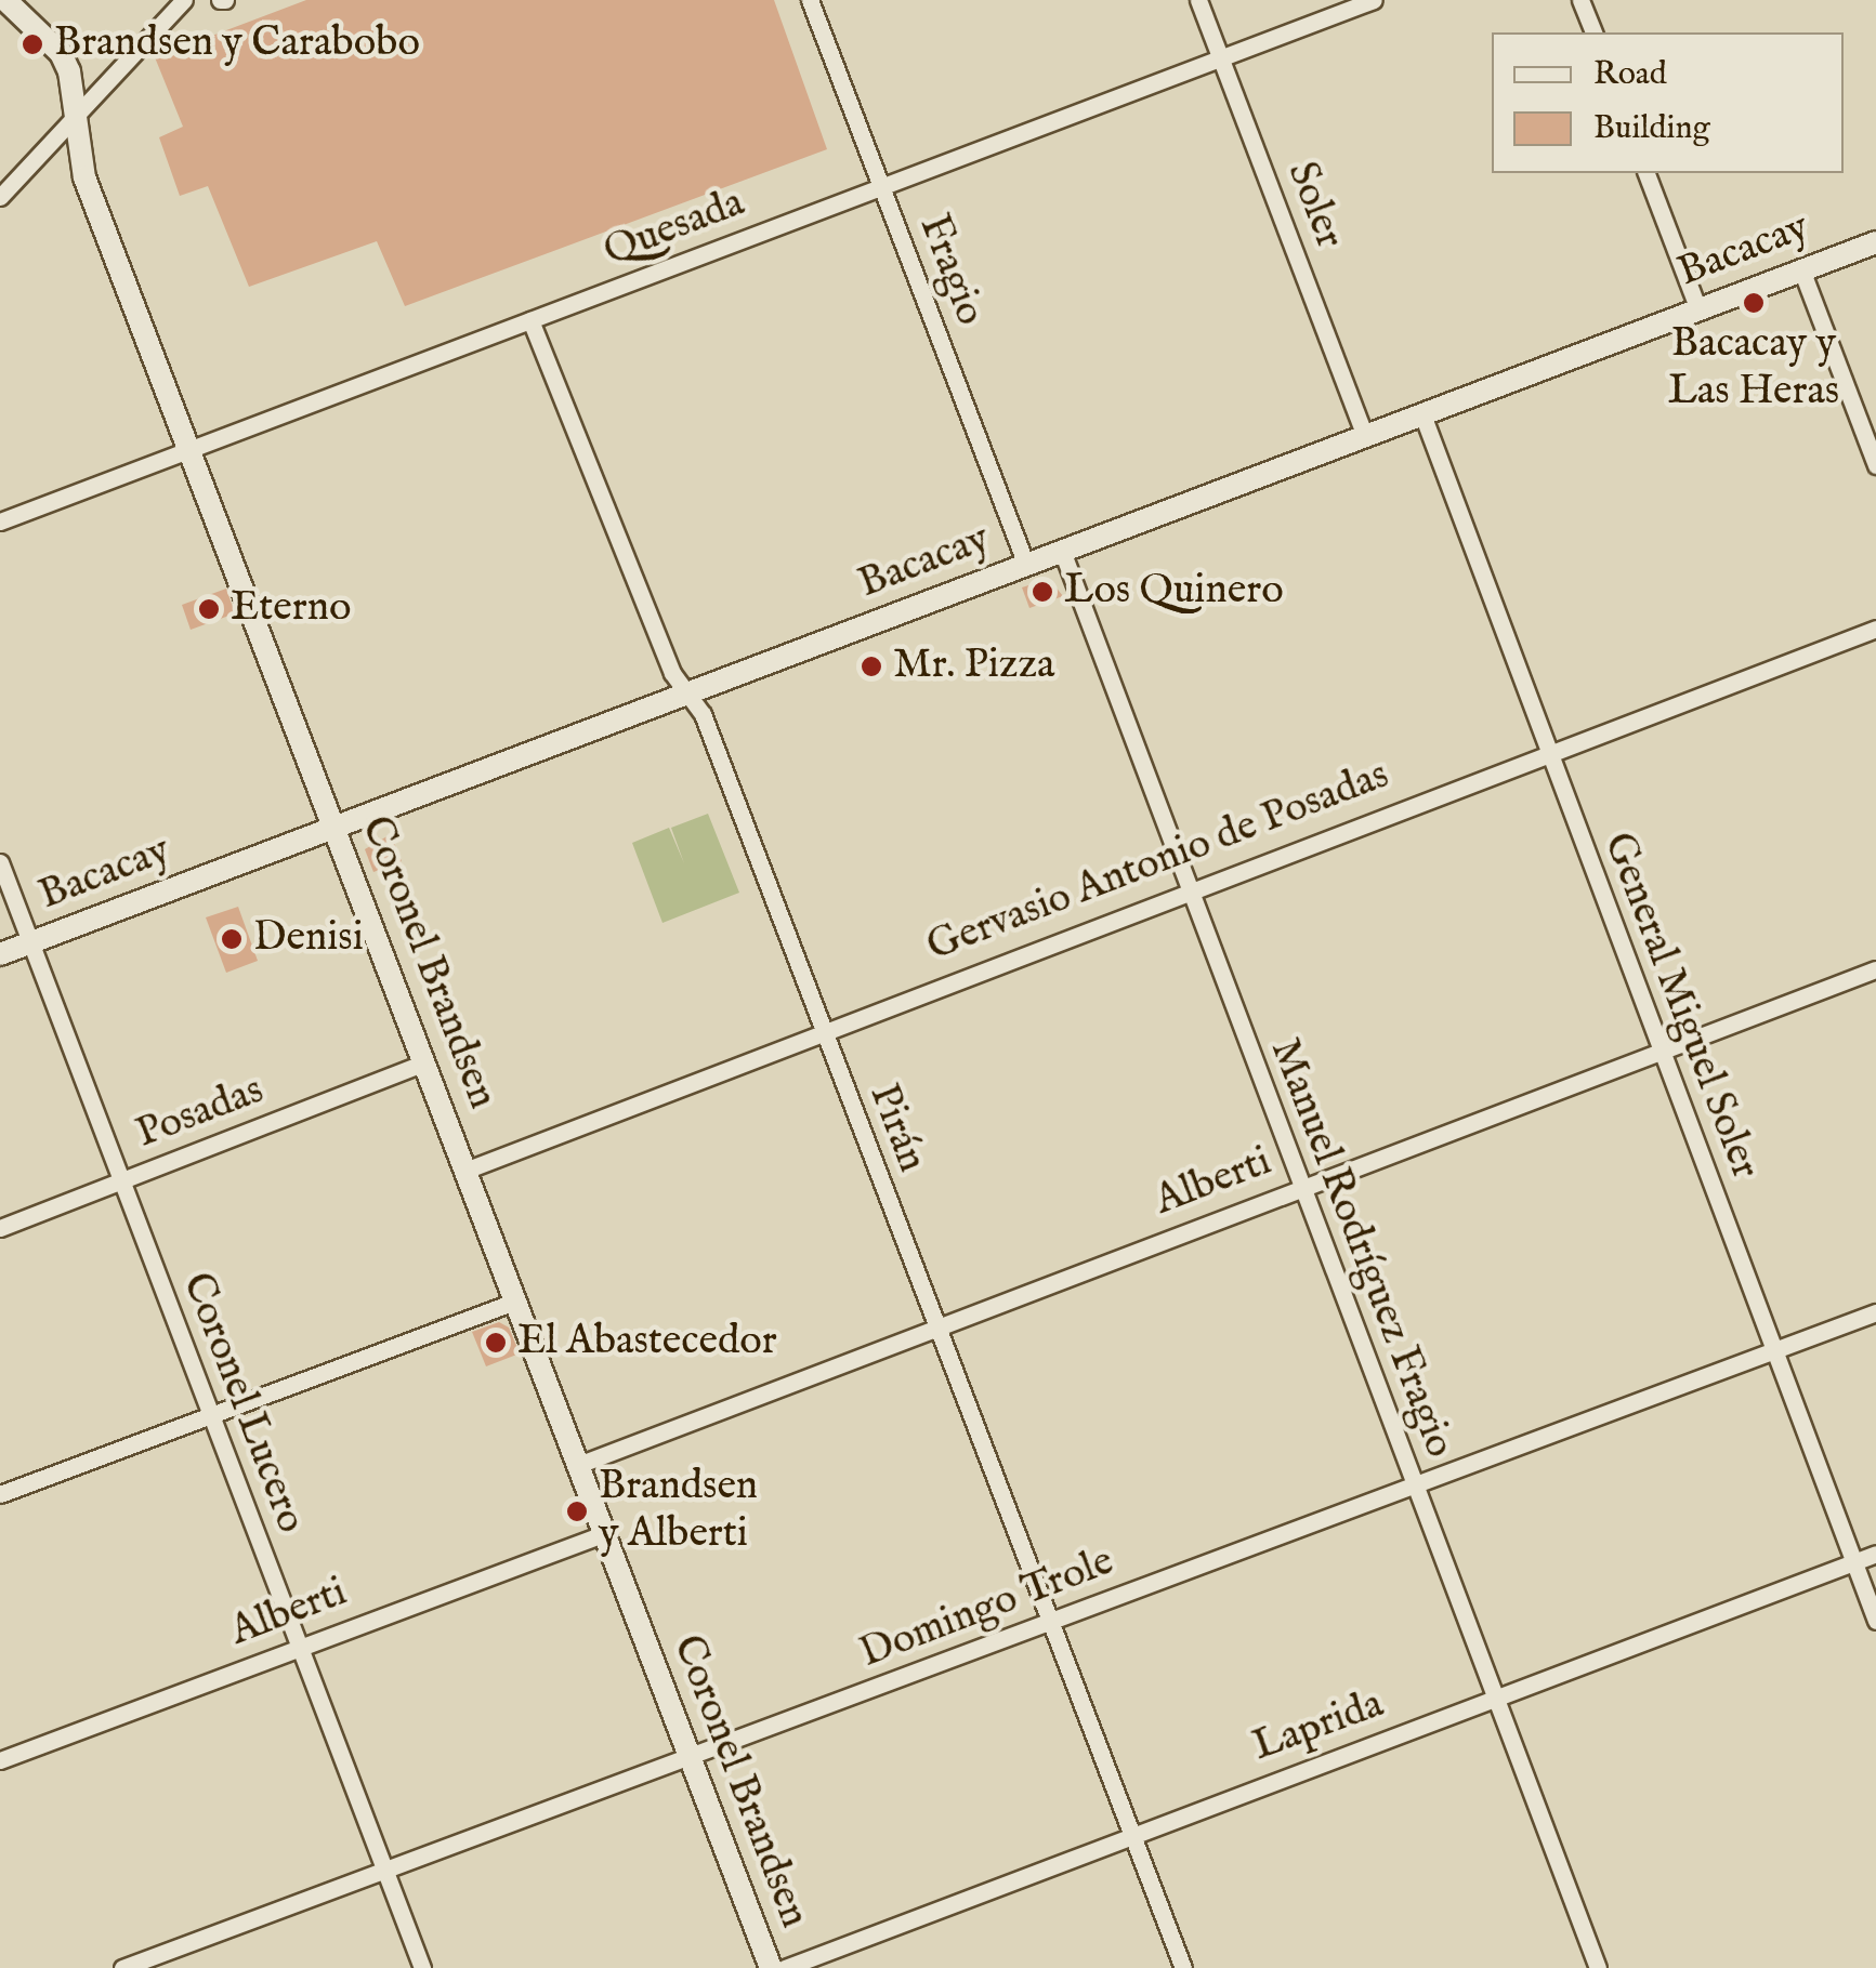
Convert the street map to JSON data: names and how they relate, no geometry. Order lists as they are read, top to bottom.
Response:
{
  "streets": {
    "street": [
      "Soler",
      "Quesada",
      "Bacacay",
      "Fragio",
      "Gervasio Antonio de Posadas",
      "Coronel Brandsen",
      "General Miguel Soler",
      "Posadas",
      "Pirán",
      "Alberti",
      "Manuel Rodríguez Fragio",
      "Coronel Lucero",
      "Domingo Trole",
      "Laprida"
    ]
  },
  "crossings": [
    ["Soler", "Quesada"],
    ["Soler", "Bacacay"],
    ["Quesada", "Fragio"],
    ["Quesada", "Coronel Brandsen"],
    ["Quesada", "Pirán"],
    ["Bacacay", "Fragio"],
    ["Bacacay", "Coronel Brandsen"],
    ["Bacacay", "General Miguel Soler"],
    ["Bacacay", "Pirán"],
    ["Bacacay", "Manuel Rodríguez Fragio"],
    ["Bacacay", "Coronel Lucero"],
    ["Gervasio Antonio de Posadas", "Coronel Brandsen"],
    ["Gervasio Antonio de Posadas", "General Miguel Soler"],
    ["Gervasio Antonio de Posadas", "Pirán"],
    ["Gervasio Antonio de Posadas", "Manuel Rodríguez Fragio"],
    ["Coronel Brandsen", "Posadas"],
    ["Coronel Brandsen", "Alberti"],
    ["Coronel Brandsen", "Domingo Trole"],
    ["General Miguel Soler", "Alberti"],
    ["General Miguel Soler", "Domingo Trole"],
    ["General Miguel Soler", "Laprida"],
    ["Posadas", "Coronel Lucero"],
    ["Pirán", "Alberti"],
    ["Pirán", "Domingo Trole"],
    ["Pirán", "Laprida"],
    ["Alberti", "Manuel Rodríguez Fragio"],
    ["Alberti", "Coronel Lucero"],
    ["Manuel Rodríguez Fragio", "Domingo Trole"],
    ["Manuel Rodríguez Fragio", "Laprida"],
    ["Coronel Lucero", "Domingo Trole"]
  ],
  "places": [
    "Brandsen y Carabobo",
    "Bacacay y Las Heras",
    "Los Quinero",
    "Eterno",
    "Mr. Pizza",
    "Denisi",
    "El Abastecedor",
    "Brandsen y Alberti"
  ],
  "legend": ["Road", "Building"]
}
